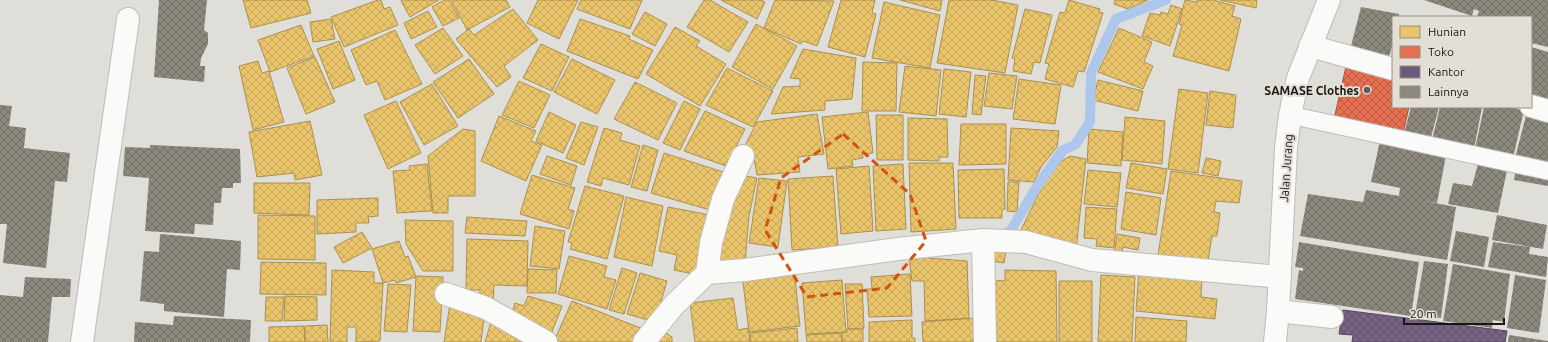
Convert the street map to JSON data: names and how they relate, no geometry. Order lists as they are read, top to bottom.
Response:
{
  "streets": {
    "street": ["Jalan Jurang"]
  },
  "places": ["SAMASE Clothes"],
  "legend": [
    "Hunian",
    "Toko",
    "Kantor",
    "Lainnya"
  ],
  "scale_bar": "20 m"
}
